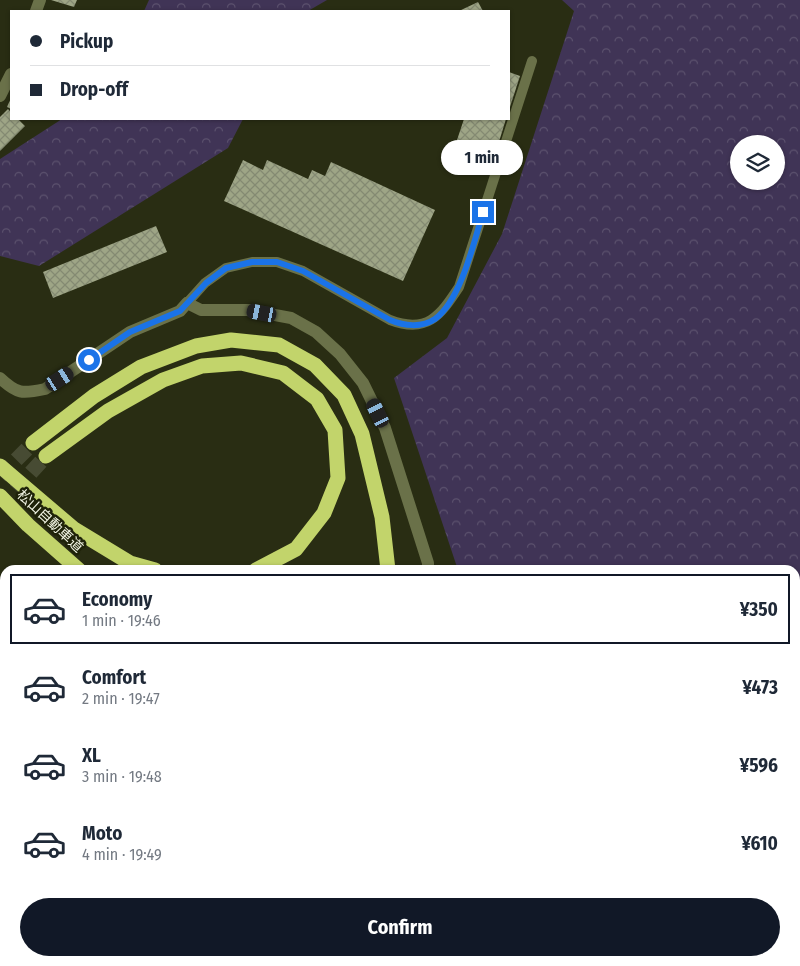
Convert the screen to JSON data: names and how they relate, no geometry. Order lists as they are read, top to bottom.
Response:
{
  "streets": {
    "highway": ["松山自動車道"]
  },
  "page": {
    "banner": ["Pickup", "Drop-off"],
    "bubble": "1 min",
    "list": [
      {
        "name": "Economy",
        "note": "1 min · 19:46",
        "value": "¥350"
      },
      {
        "name": "Comfort",
        "note": "2 min · 19:47",
        "value": "¥473"
      },
      {
        "name": "XL",
        "note": "3 min · 19:48",
        "value": "¥596"
      },
      {
        "name": "Moto",
        "note": "4 min · 19:49",
        "value": "¥610"
      }
    ],
    "buttons": "Confirm"
  }
}
